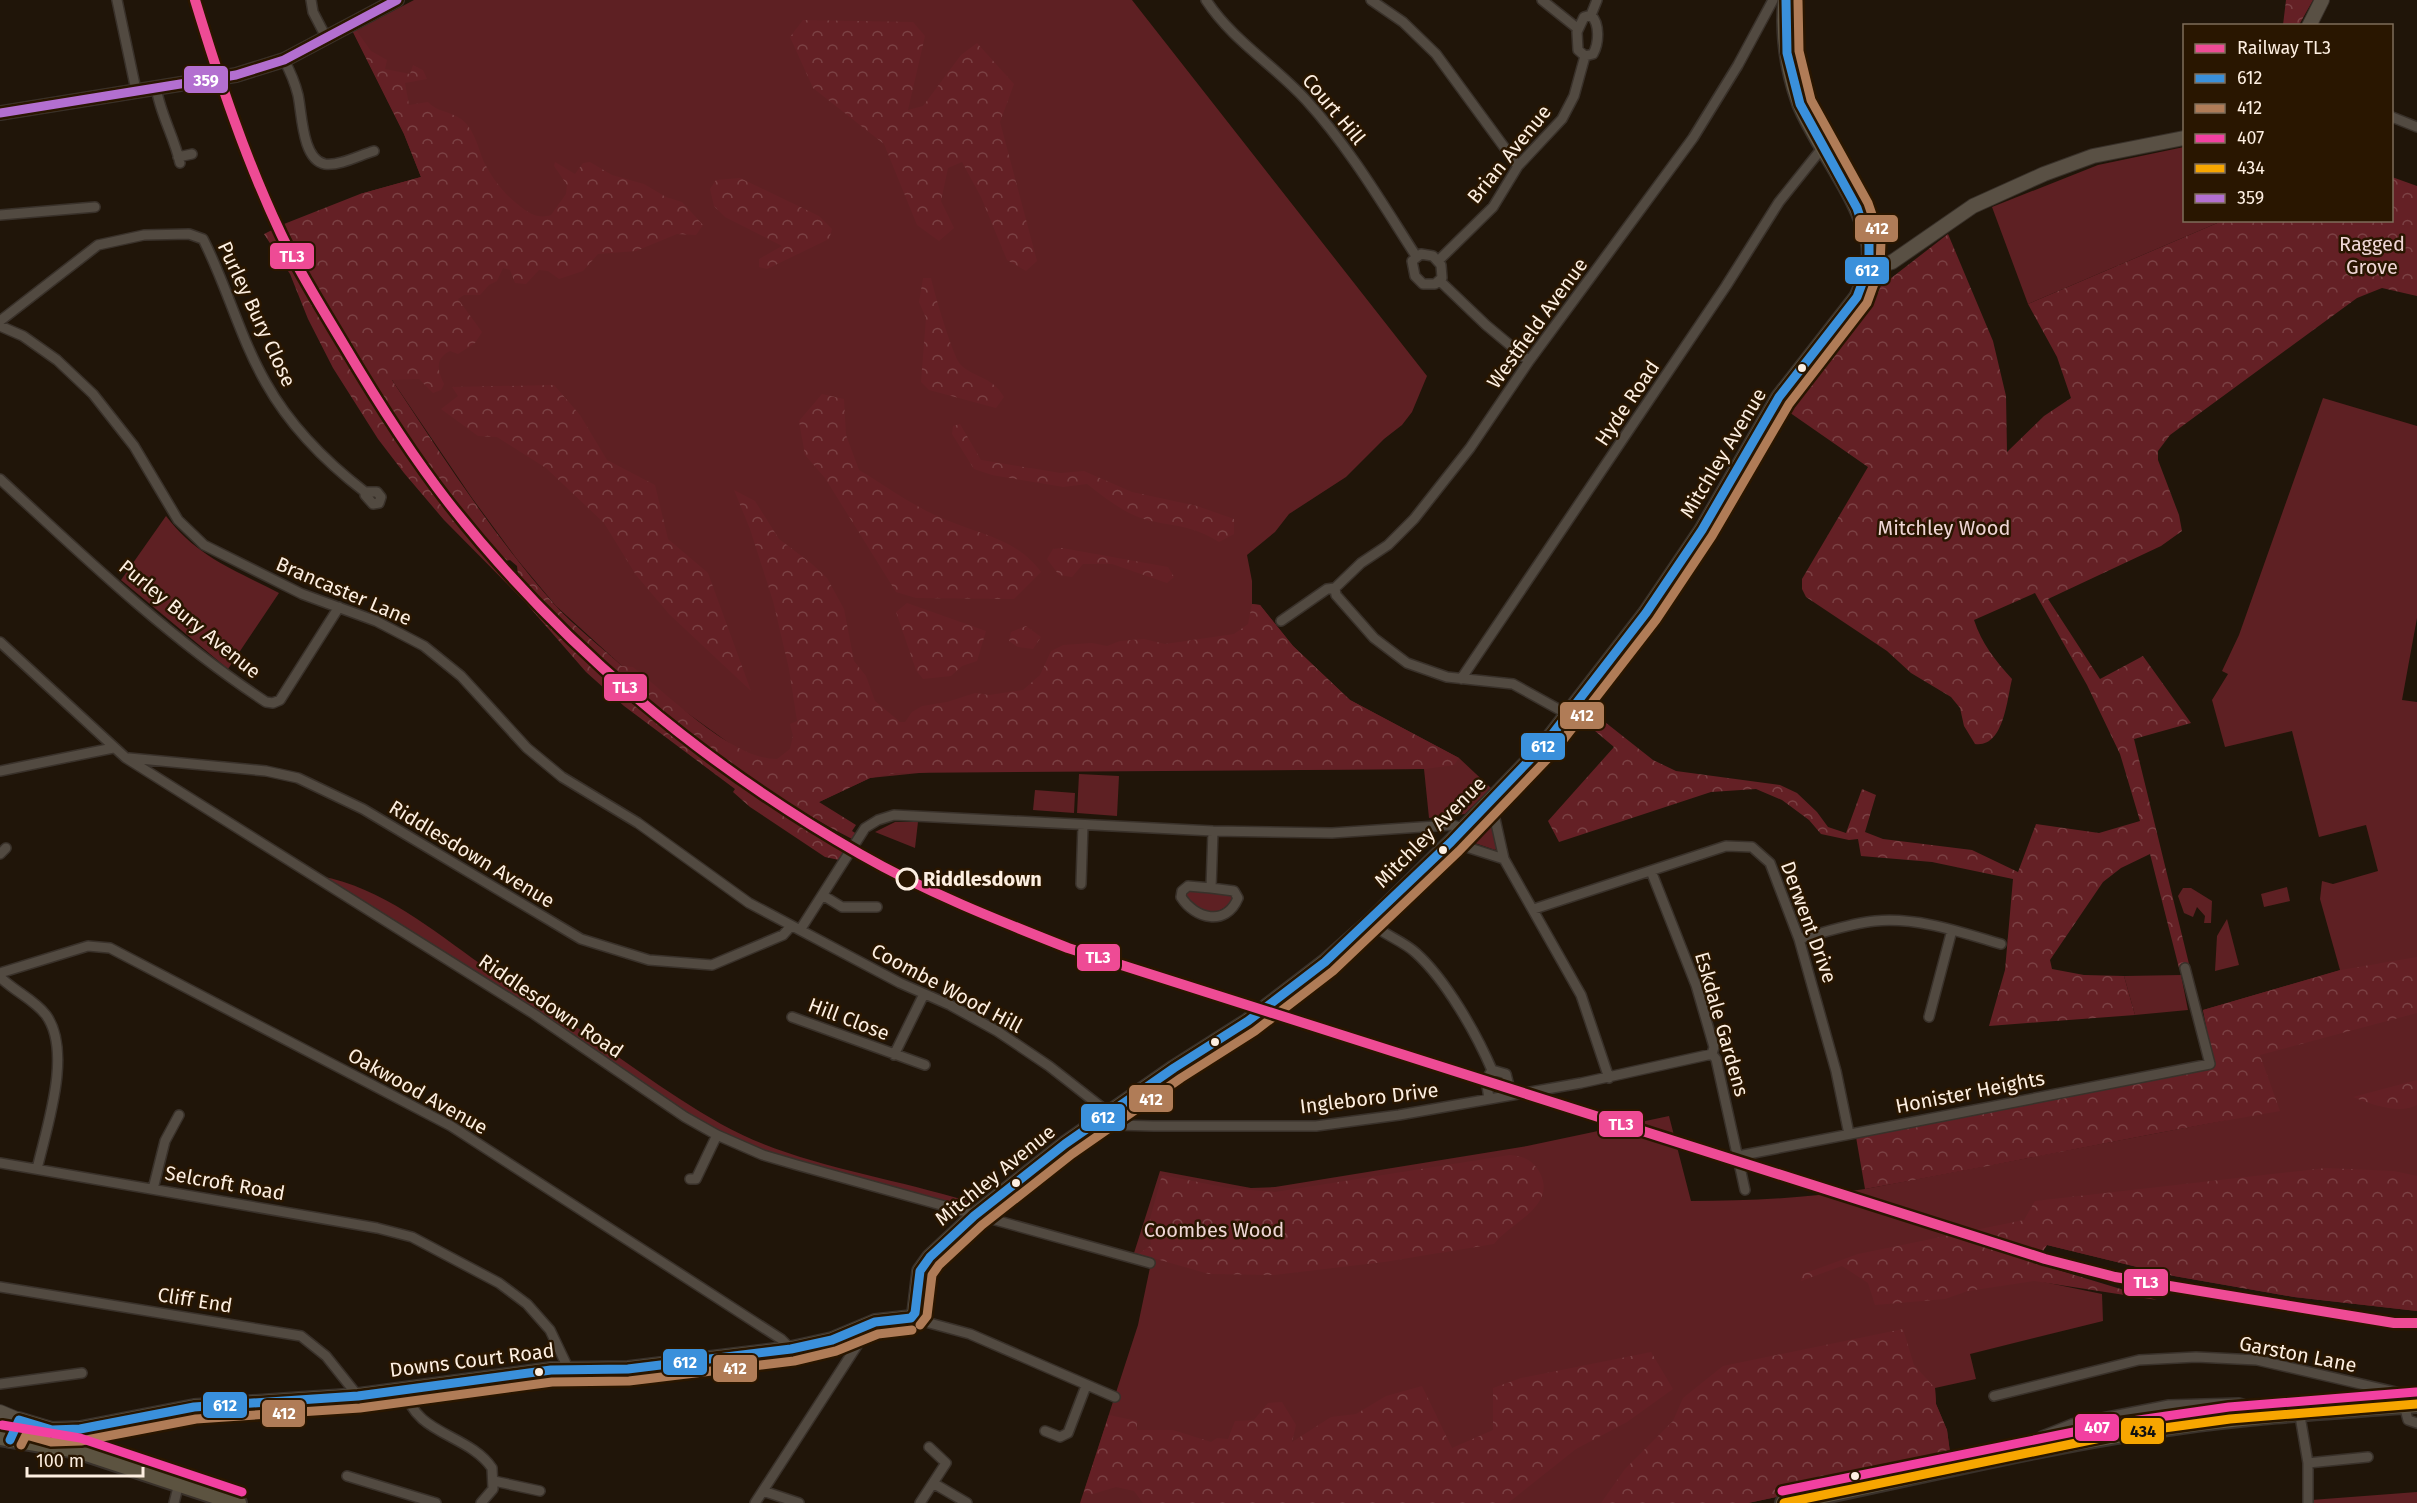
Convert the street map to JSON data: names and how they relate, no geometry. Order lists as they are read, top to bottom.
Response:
{
  "streets": {
    "main road": ["Mitchley Avenue", "Downs Court Road"],
    "street": [
      "Court Hill",
      "Brian Avenue",
      "Purley Bury Close",
      "Westfield Avenue",
      "Hyde Road",
      "Brancaster Lane",
      "Purley Bury Avenue",
      "Riddlesdown Avenue",
      "Derwent Drive",
      "Coombe Wood Hill",
      "Riddlesdown Road",
      "Hill Close",
      "Eskdale Gardens",
      "Oakwood Avenue",
      "Honister Heights",
      "Ingleboro Drive",
      "Selcroft Road",
      "Cliff End",
      "Garston Lane"
    ]
  },
  "crossings": [
    ["Court Hill", "Brian Avenue"],
    ["Purley Bury Close", "Brancaster Lane"],
    ["Mitchley Avenue", "Coombe Wood Hill"],
    ["Mitchley Avenue", "Riddlesdown Road"],
    ["Mitchley Avenue", "Ingleboro Drive"],
    ["Mitchley Avenue", "Downs Court Road"],
    ["Brancaster Lane", "Purley Bury Avenue"],
    ["Brancaster Lane", "Riddlesdown Avenue"],
    ["Brancaster Lane", "Coombe Wood Hill"],
    ["Riddlesdown Avenue", "Coombe Wood Hill"],
    ["Riddlesdown Avenue", "Riddlesdown Road"],
    ["Derwent Drive", "Eskdale Gardens"],
    ["Derwent Drive", "Honister Heights"],
    ["Coombe Wood Hill", "Hill Close"],
    ["Coombe Wood Hill", "Ingleboro Drive"],
    ["Eskdale Gardens", "Honister Heights"],
    ["Eskdale Gardens", "Ingleboro Drive"],
    ["Oakwood Avenue", "Downs Court Road"],
    ["Selcroft Road", "Downs Court Road"],
    ["Cliff End", "Downs Court Road"]
  ],
  "parks": ["Ragged Grove", "Mitchley Wood", "Coombes Wood"],
  "places": ["Riddlesdown"],
  "lines": [
    "rail line TL3",
    "transit line 612",
    "transit line 359",
    "transit line 412",
    "transit line 407",
    "transit line 434"
  ],
  "legend": [
    "Railway TL3",
    "612",
    "412",
    "407",
    "434",
    "359"
  ],
  "scale_bar": "100 m"
}
